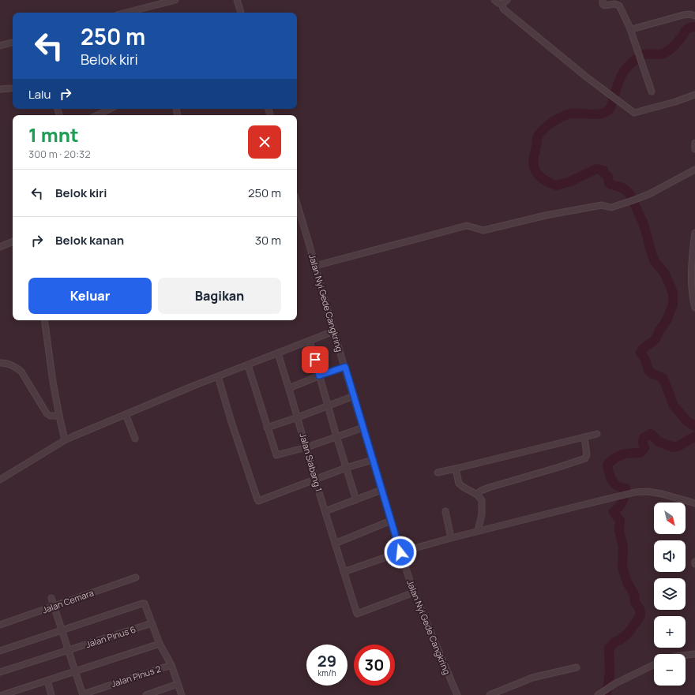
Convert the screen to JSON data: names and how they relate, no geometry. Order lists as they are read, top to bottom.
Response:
{
  "streets": {
    "street": [
      "Jalan Nyi Gede Cangkring",
      "Jalan Siabang 1",
      "Jalan Cemara",
      "Jalan Pinus 6",
      "Jalan Pinus 2"
    ]
  },
  "crossings": [
    ["Jalan Nyi Gede Cangkring", "Jalan Siabang 1"]
  ],
  "north": "bottom right",
  "page": {
    "turn": ["250 m", "Belok kiri"],
    "then": "Lalu",
    "heading": ["1 mnt", "300 m · 20:32"],
    "list": [
      {
        "name": "Belok kiri",
        "value": "250 m"
      },
      {
        "name": "Belok kanan",
        "value": "30 m"
      }
    ],
    "buttons": ["Keluar", "Bagikan"],
    "map_buttons": ["+", "−"],
    "speed": "29 km/h",
    "limit": "30"
  }
}
